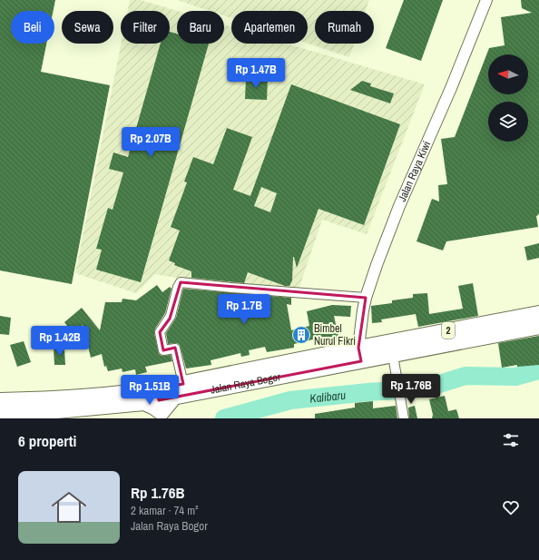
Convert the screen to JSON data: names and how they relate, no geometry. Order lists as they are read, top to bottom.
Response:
{
  "streets": {
    "highway": ["2", "Jalan Raya Bogor"],
    "street": ["Jalan Raya Kiwi"]
  },
  "crossings": [
    ["Jalan Raya Kiwi", "Jalan Raya Bogor"]
  ],
  "water": ["Kalibaru"],
  "places": {
    "building": ["Bimbel Nurul Fikri"]
  },
  "north": "left",
  "page": {
    "chip": [
      "Beli",
      "Sewa",
      "Filter",
      "Baru",
      "Apartemen",
      "Rumah"
    ],
    "price": [
      "Rp 1.47B",
      "Rp 2.07B",
      "Rp 1.7B",
      "Rp 1.42B",
      "Rp 1.76B",
      "Rp 1.51B"
    ],
    "heading": "6 properti",
    "list": [
      {
        "name": "Rp 1.76B",
        "note": "2 kamar · 74 m² · Jalan Raya Bogor"
      }
    ]
  }
}
